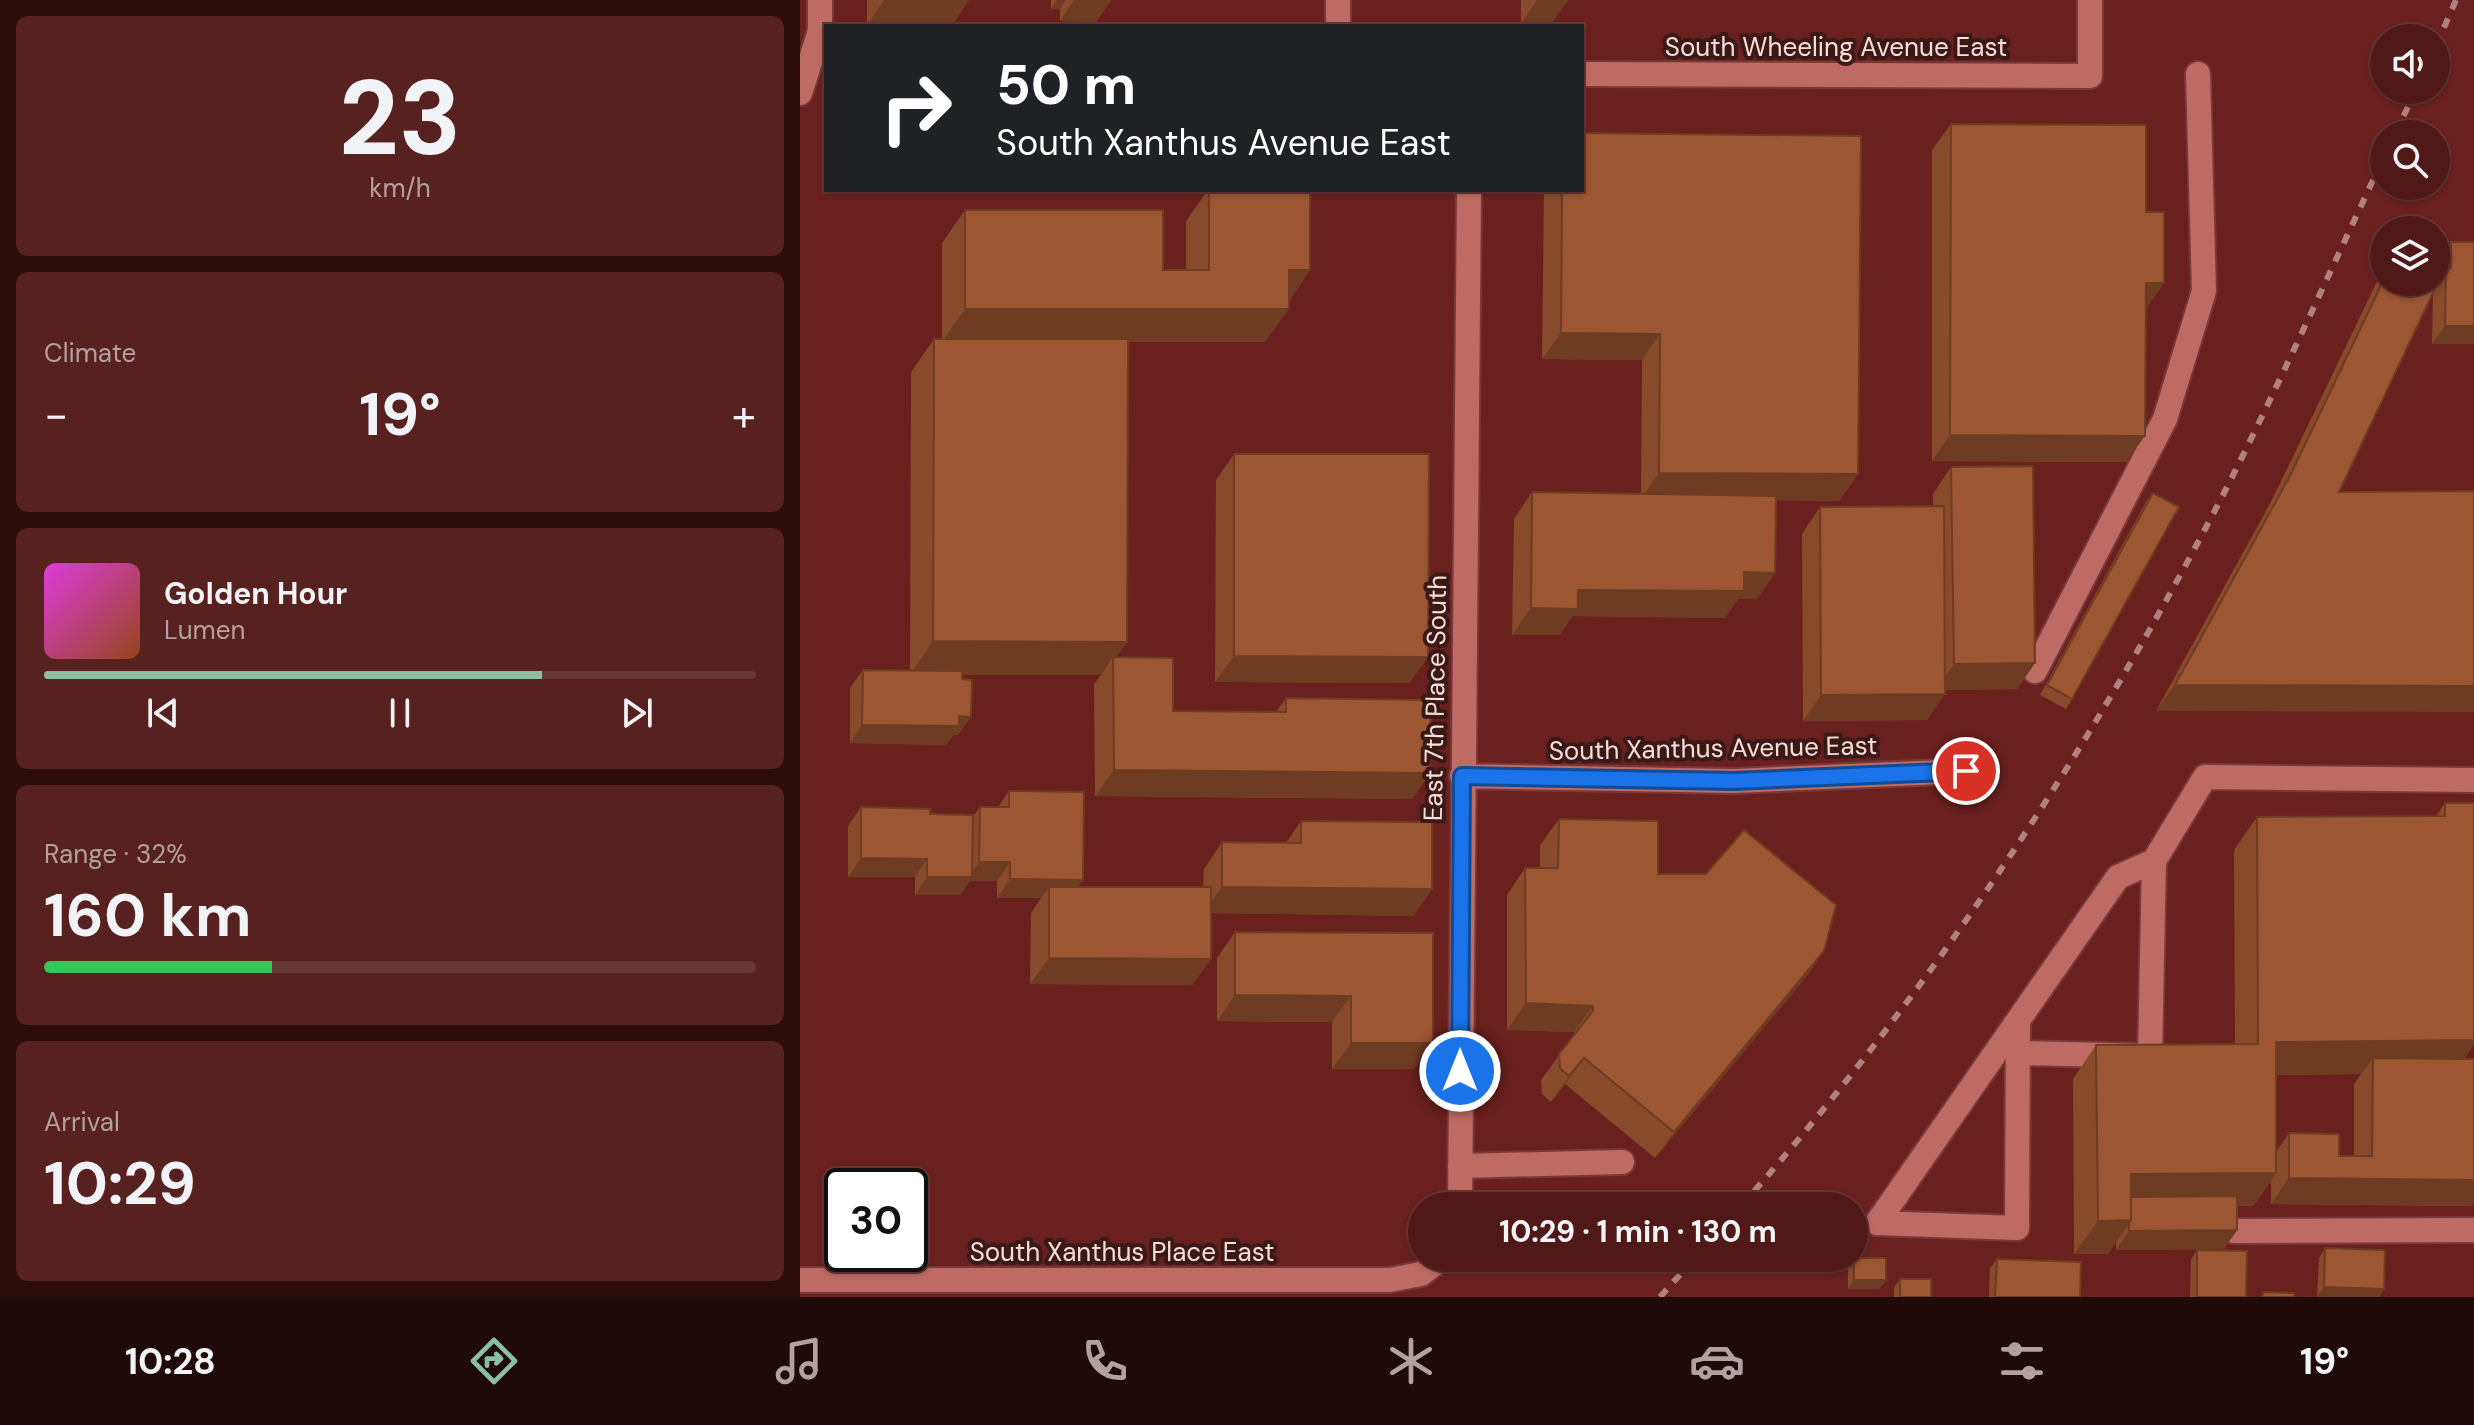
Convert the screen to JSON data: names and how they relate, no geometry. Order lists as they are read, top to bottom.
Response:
{
  "streets": {
    "street": [
      "South Wheeling Avenue East",
      "East 7th Place South",
      "South Xanthus Avenue East",
      "South Xanthus Place East"
    ]
  },
  "crossings": [
    ["East 7th Place South", "South Xanthus Avenue East"]
  ],
  "page": {
    "tile": [
      ["23", "km/h"],
      "Climate",
      ["Range · 32%", "160 km"],
      ["Arrival", "10:29"]
    ],
    "turn": ["50 m", "South Xanthus Avenue East"],
    "heat": ["−", "19°", "+"],
    "song": ["Golden Hour", "Lumen"],
    "limit": "30",
    "trip": "10:29 · 1 min · 130 m",
    "tabs": ["10:28", "19°"]
  }
}
